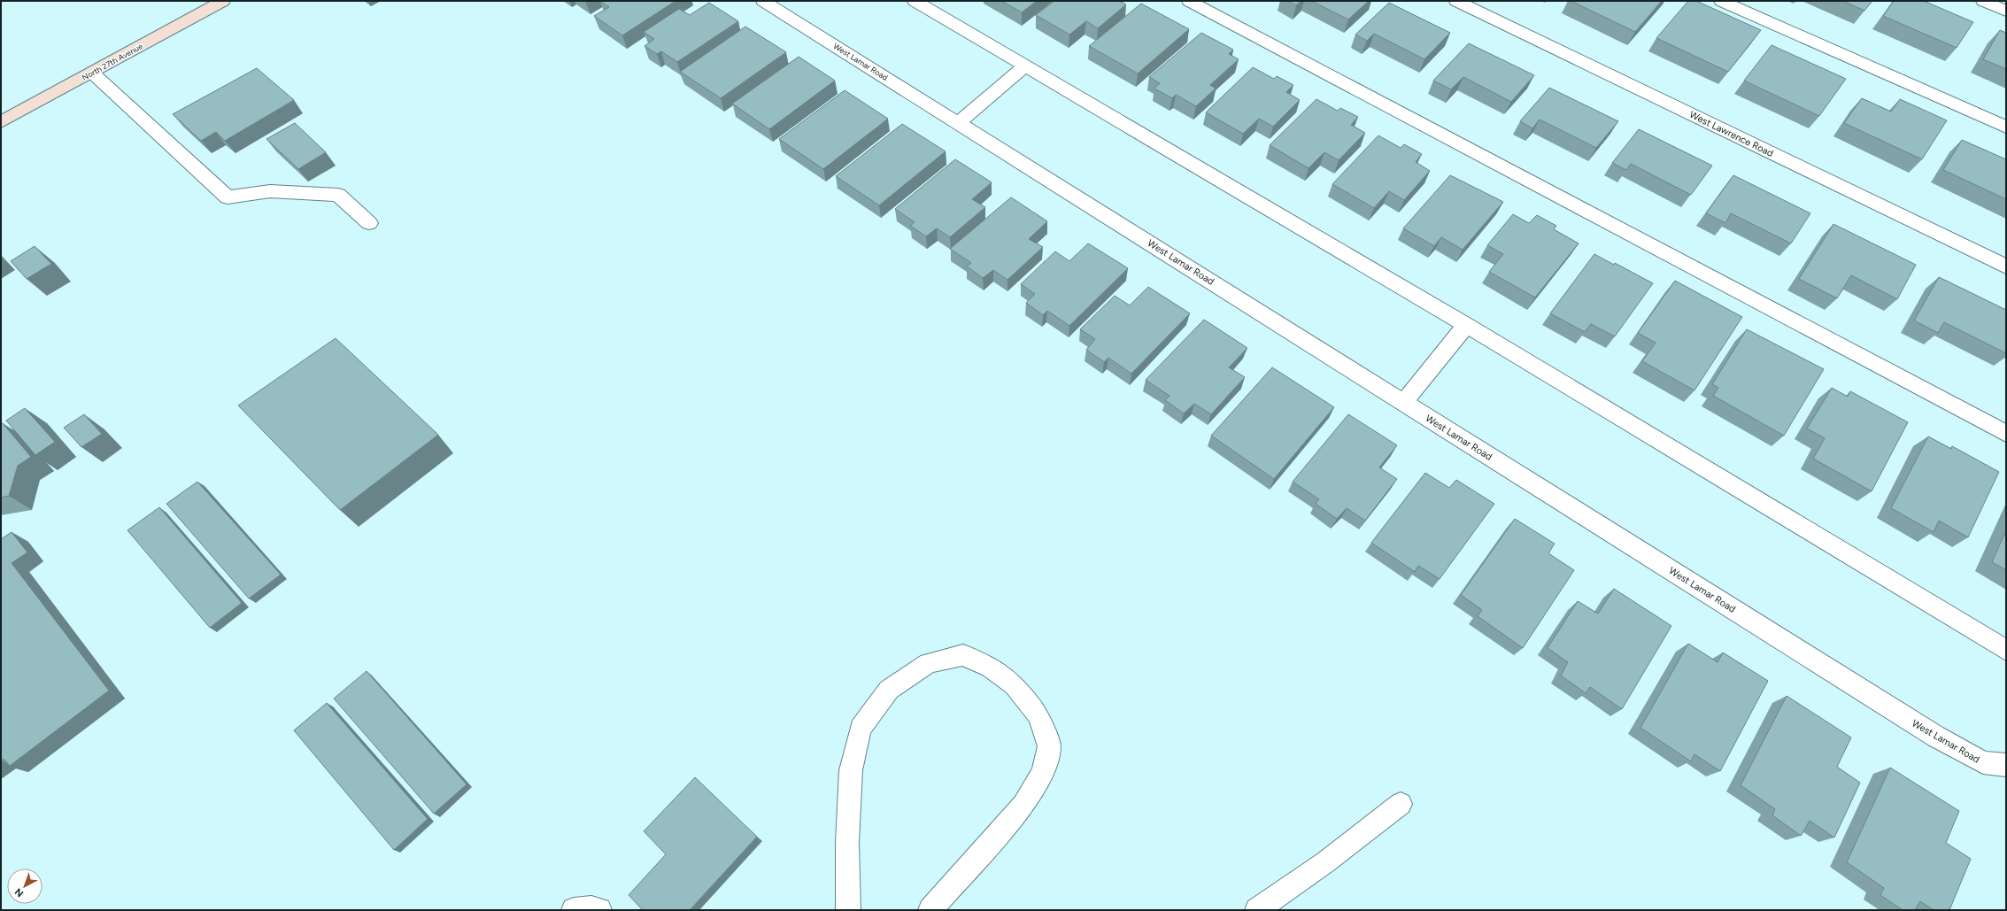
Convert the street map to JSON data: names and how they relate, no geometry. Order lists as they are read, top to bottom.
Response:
{
  "streets": {
    "main road": ["North 27th Avenue"],
    "street": ["West Lamar Road", "West Lawrence Road"]
  },
  "north": "bottom left"
}
